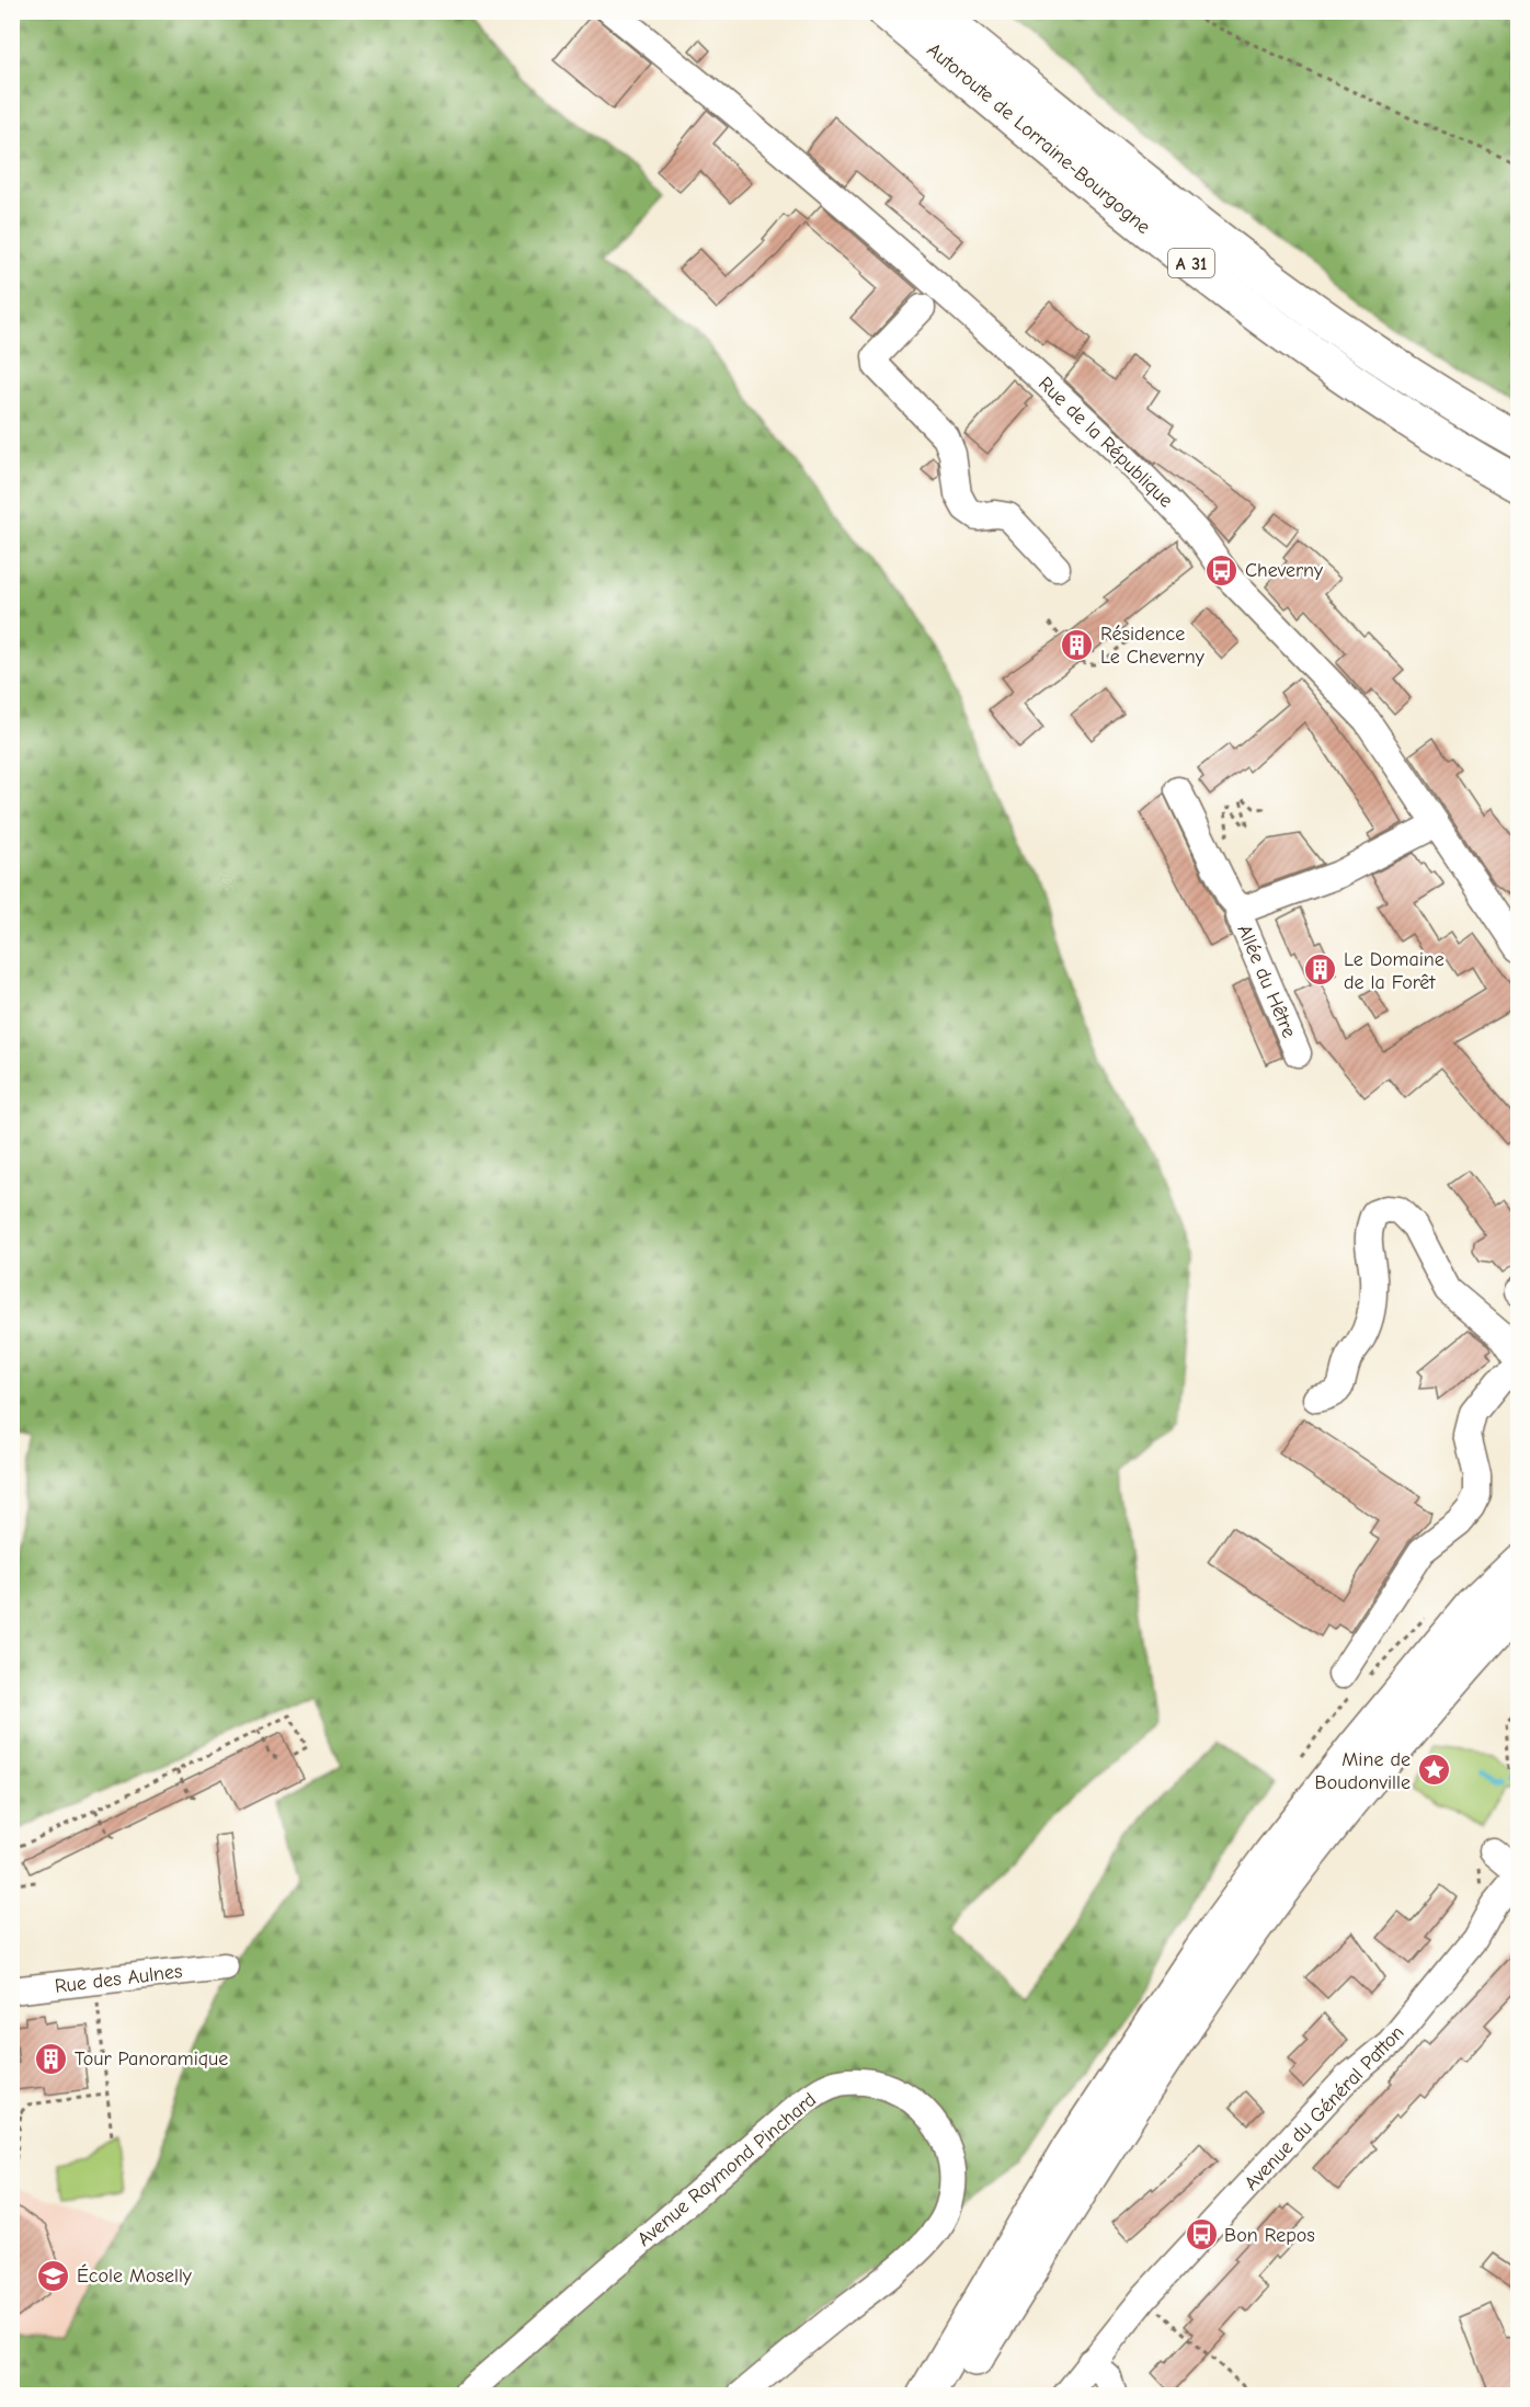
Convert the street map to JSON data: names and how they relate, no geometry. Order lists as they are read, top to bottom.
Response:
{
  "streets": {
    "highway": ["Autoroute de Lorraine-Bourgogne", "A 31"],
    "street": [
      "Rue de la République",
      "Allée du Hêtre",
      "Rue des Aulnes",
      "Avenue du Général Patton",
      "Avenue Raymond Pinchard"
    ]
  },
  "places": {
    "bus stop": ["Cheverny", "Bon Repos"],
    "building": ["Résidence Le Cheverny", "Le Domaine de la Forêt", "Tour Panoramique"],
    "place": ["Mine de Boudonville"],
    "school or university": ["École Moselly"]
  }
}
